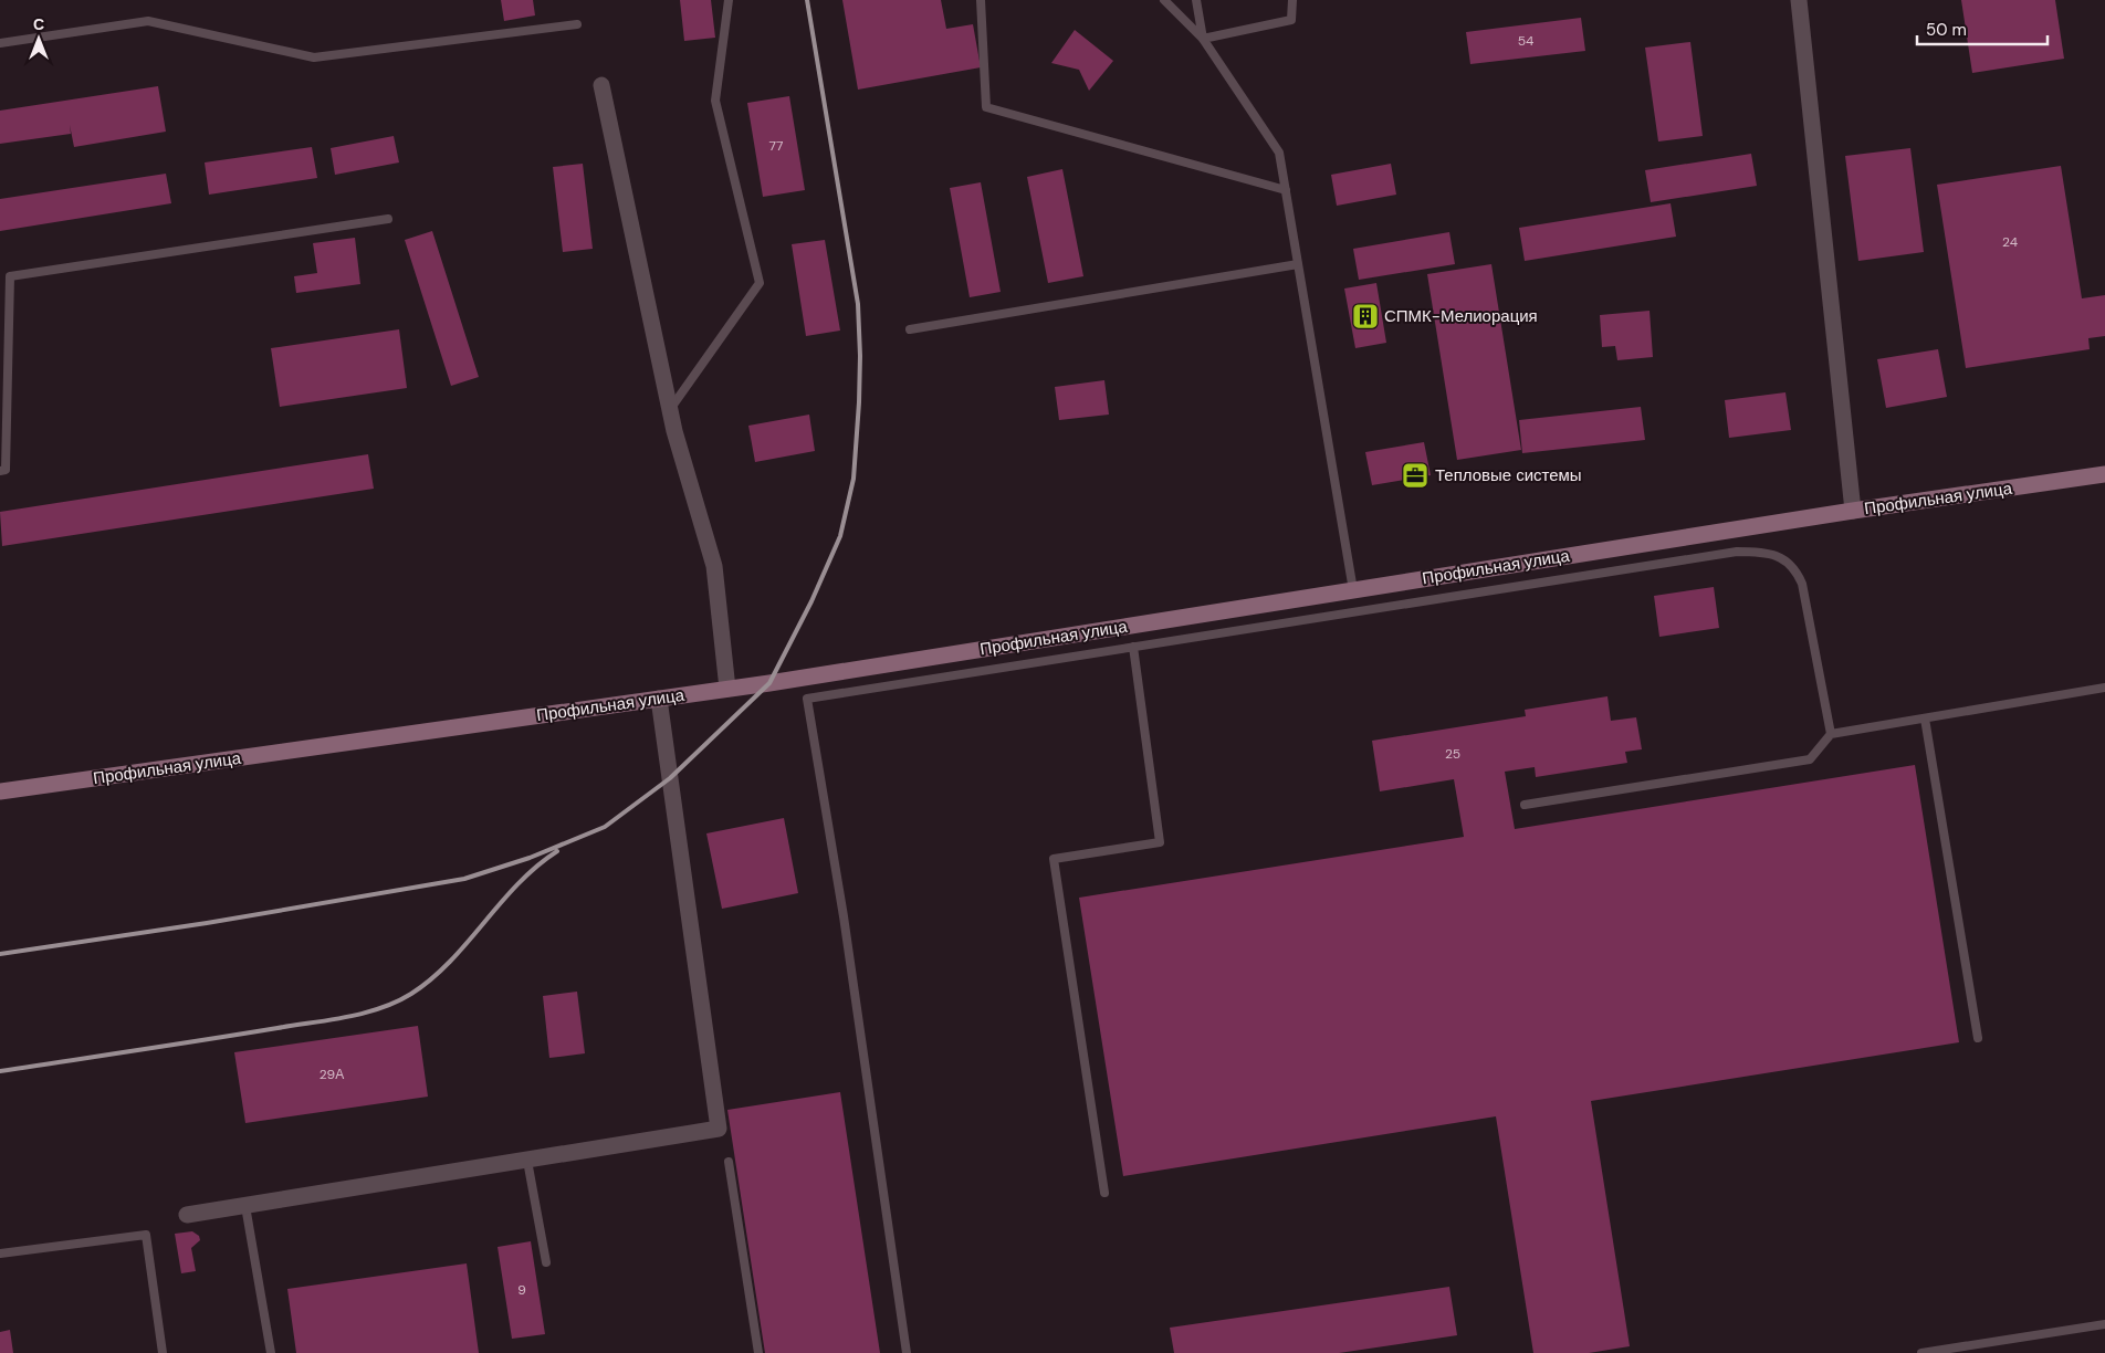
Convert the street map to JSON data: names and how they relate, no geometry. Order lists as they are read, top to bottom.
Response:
{
  "streets": {
    "street": ["Профильная улица"]
  },
  "places": {
    "building": ["СПМК-Мелиорация"],
    "office": ["Тепловые системы"]
  },
  "house_numbers": [
    "54",
    "77",
    "24",
    "25",
    "29А",
    "9"
  ],
  "scale_bar": "50 m",
  "north": "top"
}
